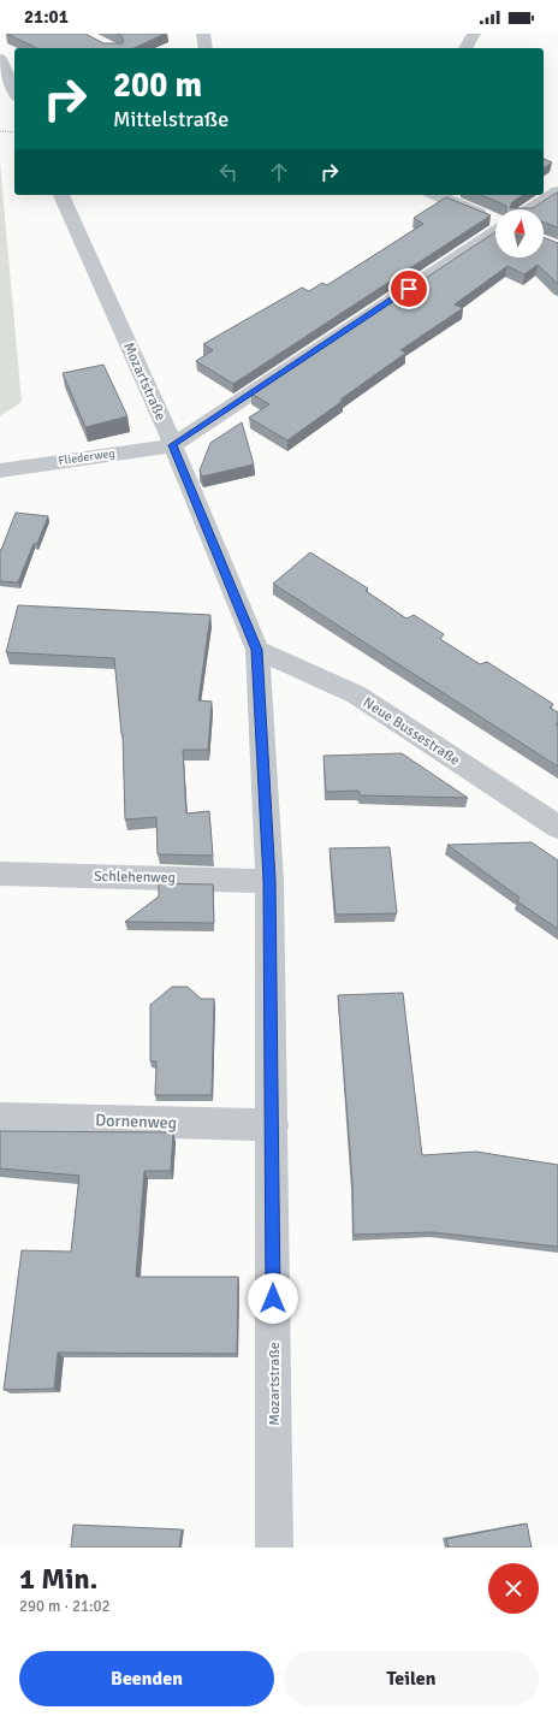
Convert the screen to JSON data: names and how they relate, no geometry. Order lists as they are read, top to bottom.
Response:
{
  "streets": {
    "street": [
      "Mozartstraße",
      "Fliederweg",
      "Neue Bussestraße",
      "Schlehenweg",
      "Dornenweg"
    ]
  },
  "crossings": [
    ["Mozartstraße", "Fliederweg"],
    ["Mozartstraße", "Neue Bussestraße"],
    ["Mozartstraße", "Schlehenweg"],
    ["Mozartstraße", "Dornenweg"]
  ],
  "north": "top",
  "page": {
    "status": "21:01",
    "turn": ["200 m", "Mittelstraße"],
    "heading": ["1 Min.", "290 m · 21:02"],
    "buttons": ["Beenden", "Teilen"]
  }
}
